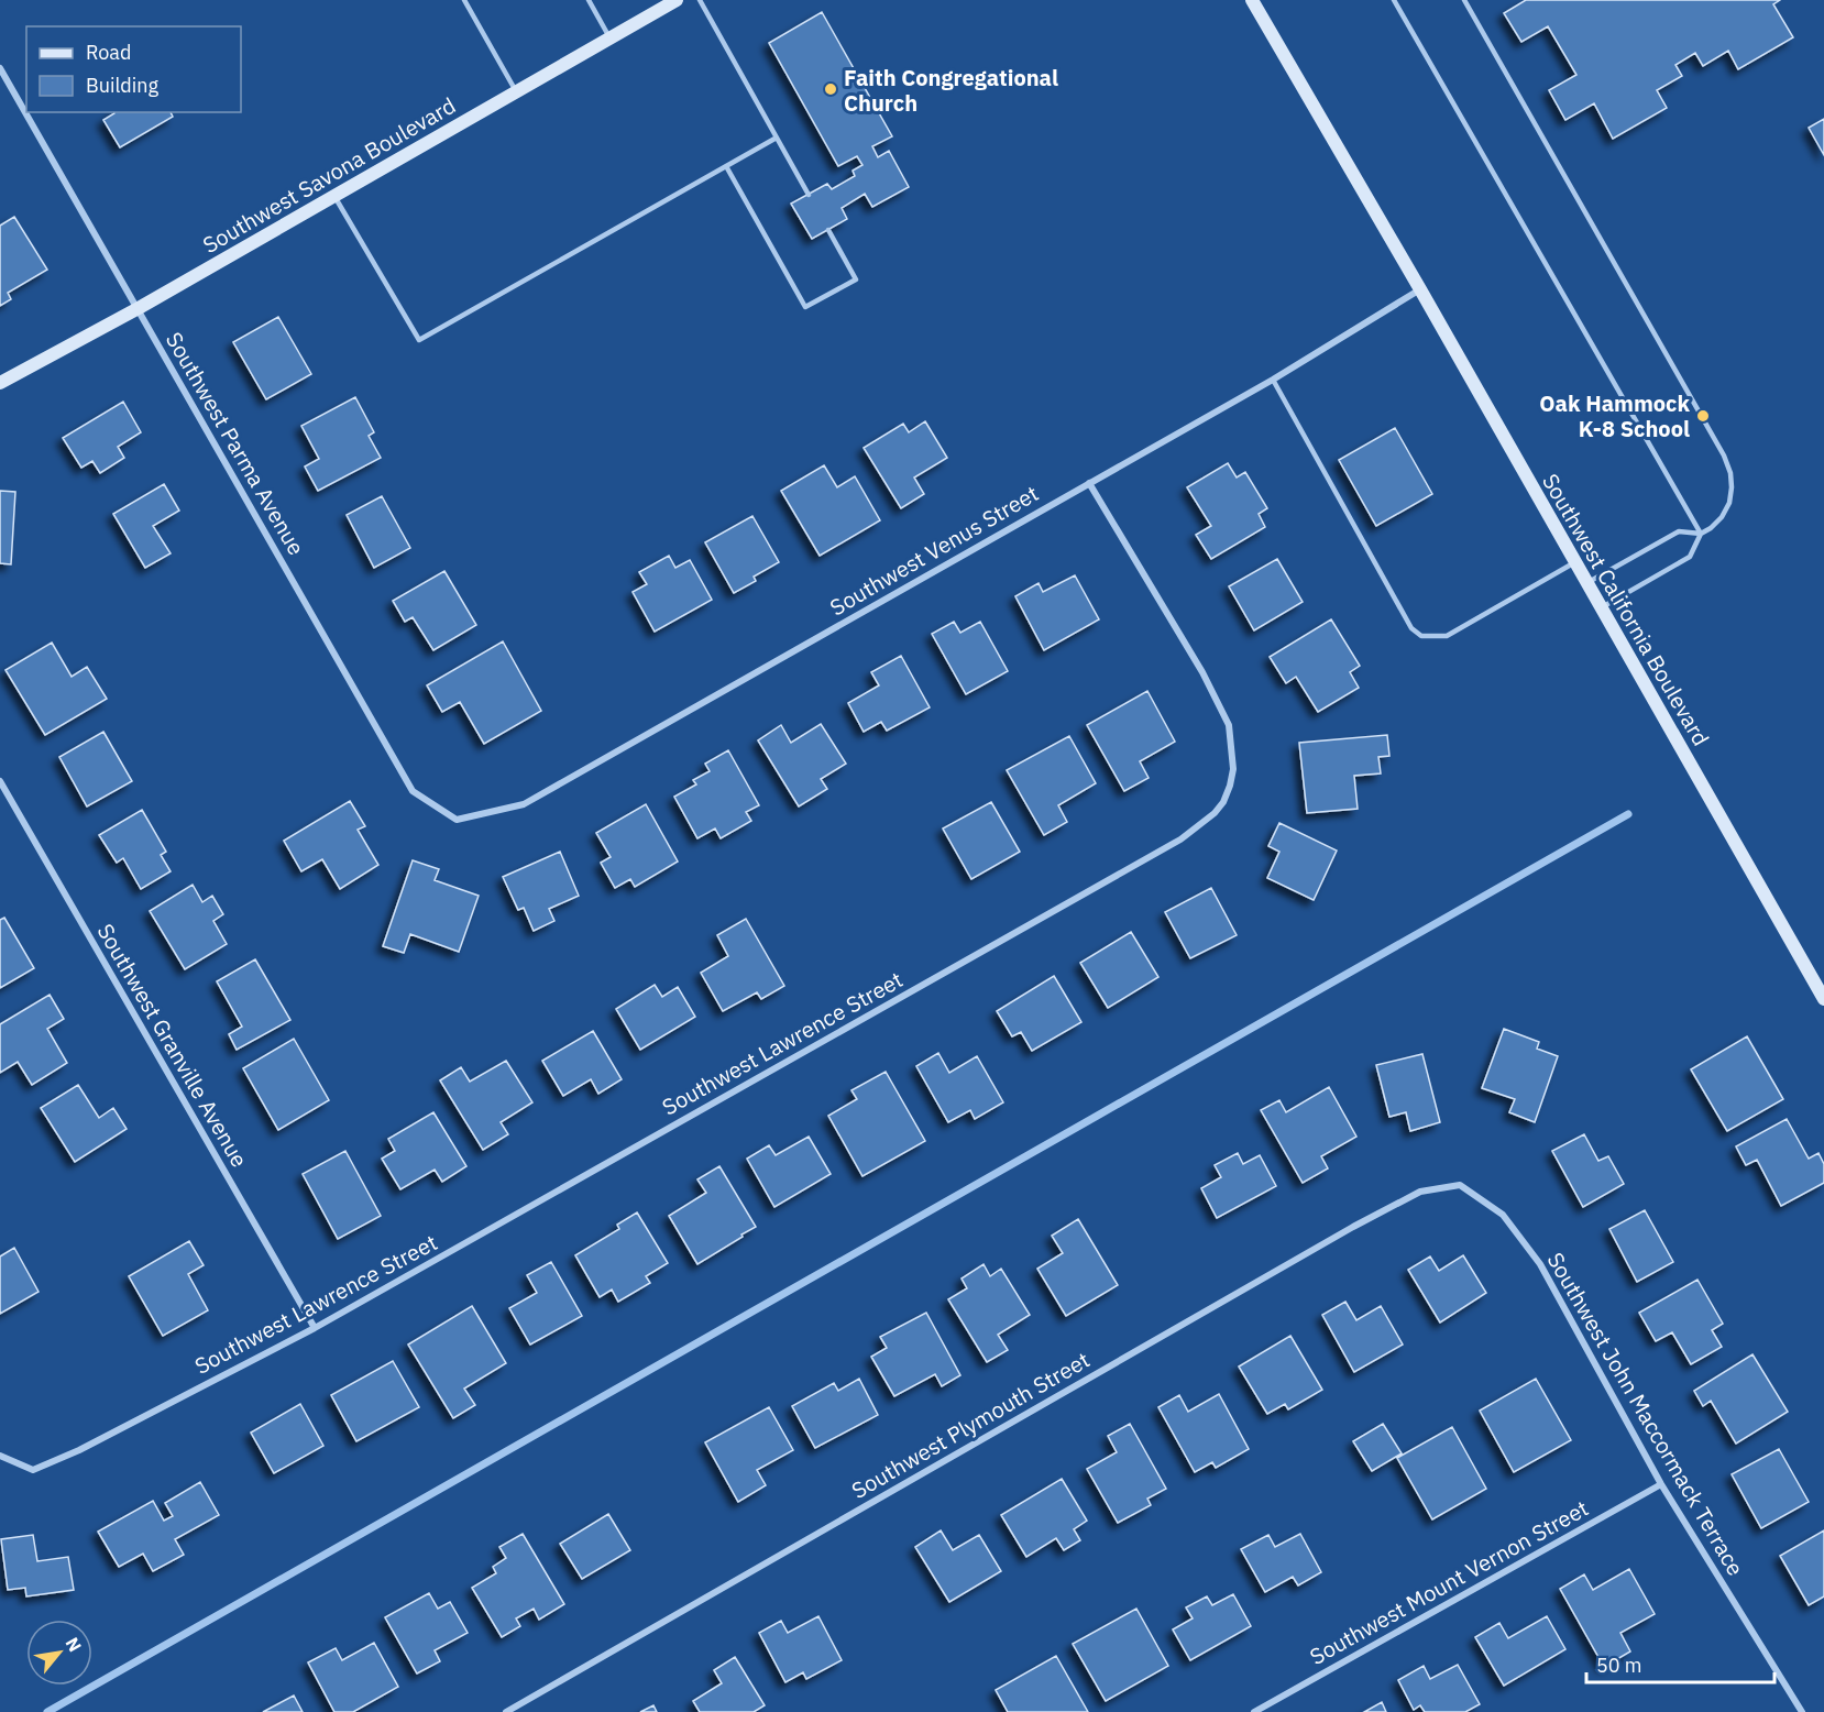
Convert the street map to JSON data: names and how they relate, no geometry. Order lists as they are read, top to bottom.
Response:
{
  "streets": {
    "street": [
      "Southwest Savona Boulevard",
      "Southwest Parma Avenue",
      "Southwest Venus Street",
      "Southwest California Boulevard",
      "Southwest Lawrence Street",
      "Southwest Granville Avenue",
      "Southwest John Maccormack Terrace",
      "Southwest Plymouth Street",
      "Southwest Mount Vernon Street"
    ]
  },
  "crossings": [
    ["Southwest Savona Boulevard", "Southwest Parma Avenue"],
    ["Southwest Parma Avenue", "Southwest Venus Street"],
    ["Southwest Venus Street", "Southwest California Boulevard"],
    ["Southwest Venus Street", "Southwest Lawrence Street"],
    ["Southwest Lawrence Street", "Southwest Granville Avenue"],
    ["Southwest John Maccormack Terrace", "Southwest Plymouth Street"],
    ["Southwest John Maccormack Terrace", "Southwest Mount Vernon Street"]
  ],
  "places": ["Faith Congregational Church", "Oak Hammock K-8 School"],
  "legend": ["Road", "Building"],
  "scale_bar": "50 m",
  "north": "top right"
}
